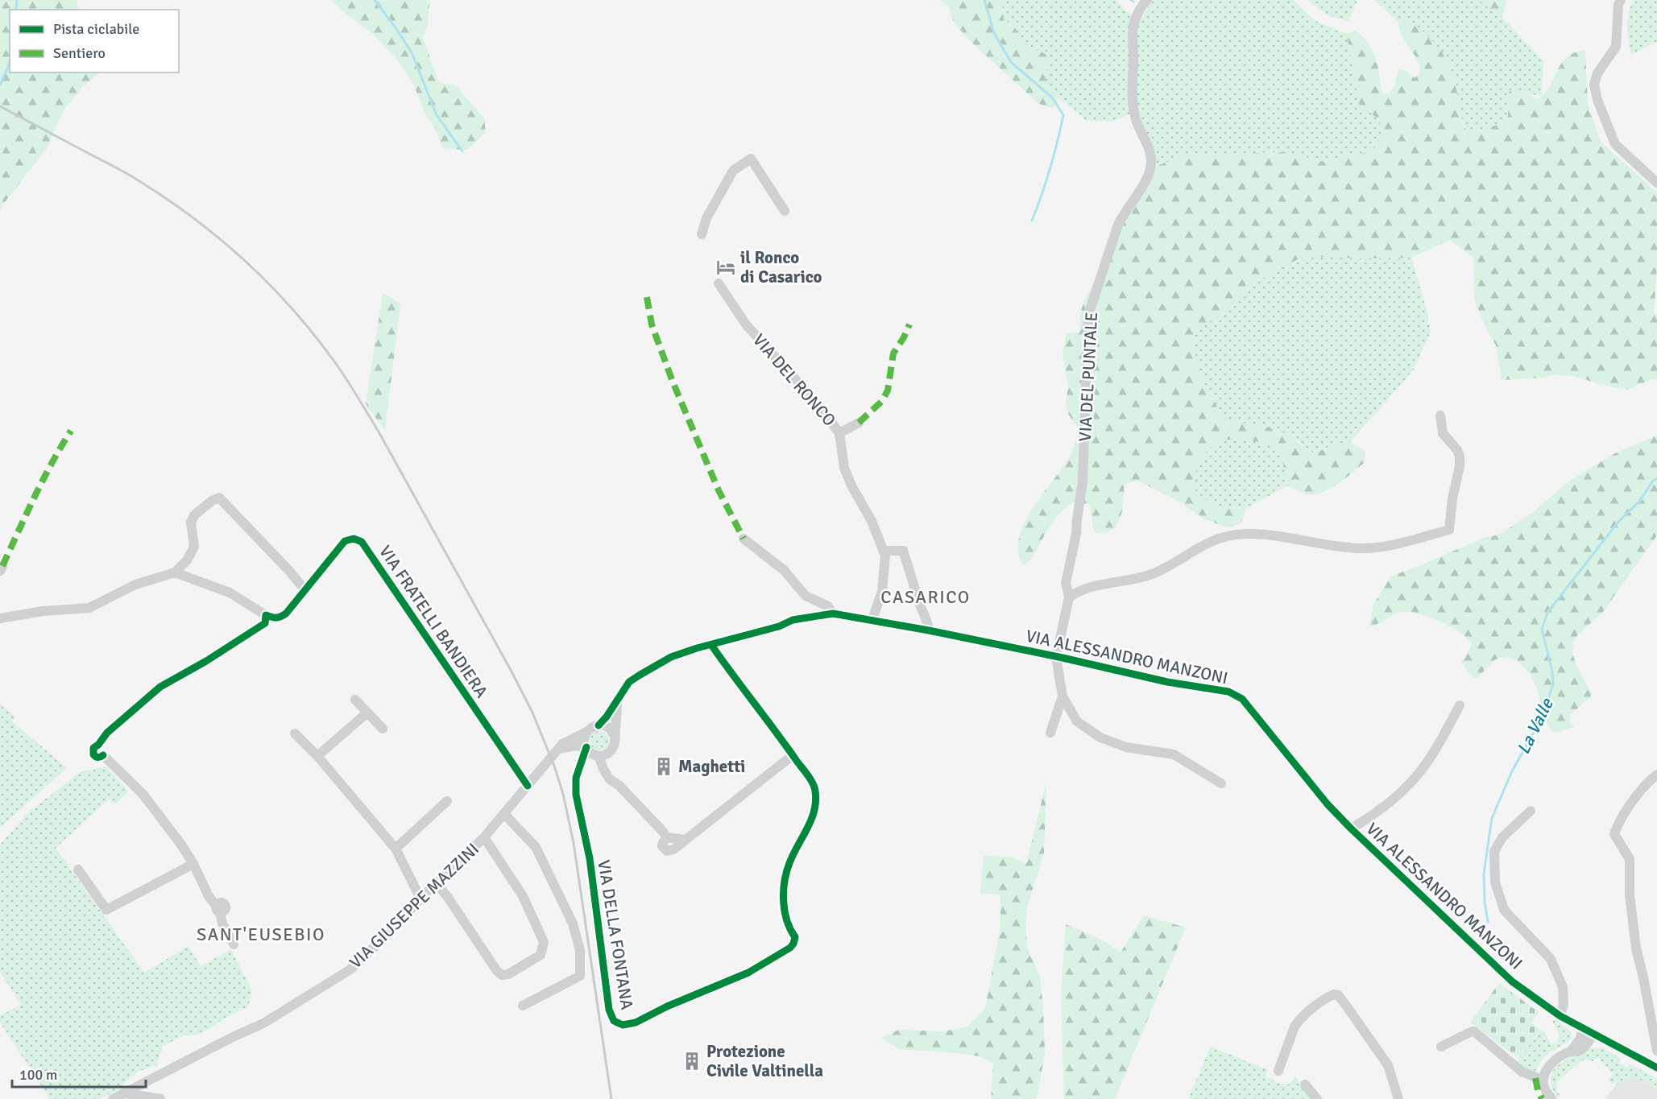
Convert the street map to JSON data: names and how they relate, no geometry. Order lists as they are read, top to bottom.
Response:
{
  "streets": {
    "street": [
      "VIA DEL PUNTALE",
      "VIA DEL RONCO",
      "VIA FRATELLI BANDIERA",
      "VIA ALESSANDRO MANZONI",
      "VIA GIUSEPPE MAZZINI",
      "VIA DELLA FONTANA"
    ]
  },
  "crossings": [
    ["VIA DEL PUNTALE", "VIA ALESSANDRO MANZONI"],
    ["VIA DEL RONCO", "VIA ALESSANDRO MANZONI"],
    ["VIA FRATELLI BANDIERA", "VIA GIUSEPPE MAZZINI"],
    ["VIA ALESSANDRO MANZONI", "VIA GIUSEPPE MAZZINI"],
    ["VIA ALESSANDRO MANZONI", "VIA DELLA FONTANA"]
  ],
  "districts": ["CASARICO", "SANT'EUSEBIO"],
  "water": ["La Valle"],
  "places": {
    "hotel": ["il Ronco di Casarico"],
    "building": ["Maghetti", "Protezione Civile Valtinella"]
  },
  "legend": ["Pista ciclabile", "Sentiero"],
  "scale_bar": "100 m"
}
